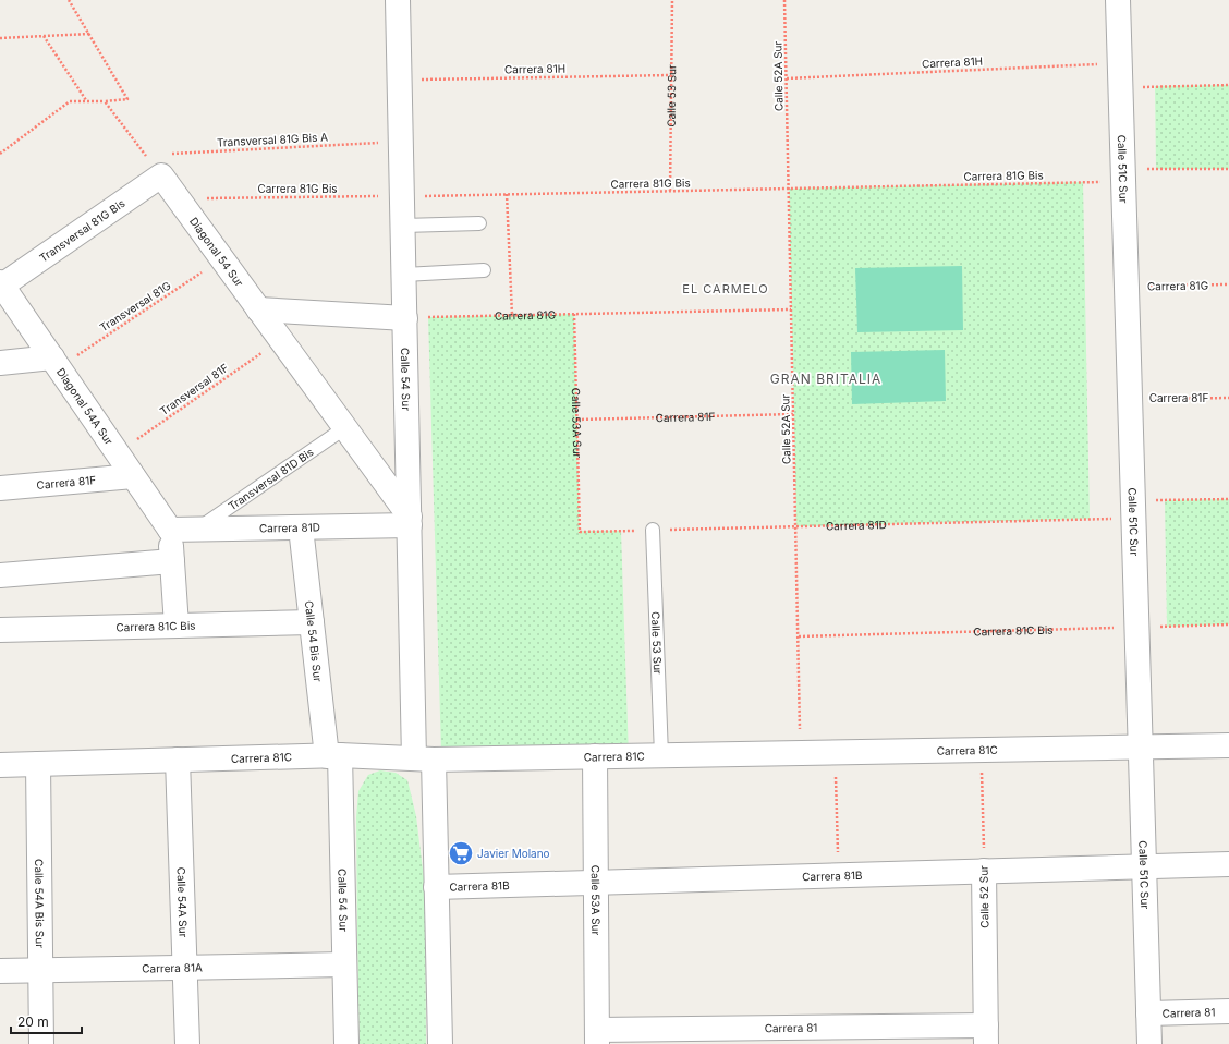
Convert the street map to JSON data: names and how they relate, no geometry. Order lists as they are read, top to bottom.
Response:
{
  "streets": {
    "street": [
      "Calle 51C Sur",
      "Transversal 81G Bis",
      "Diagonal 54 Sur",
      "Calle 54 Sur",
      "Carrera 81F",
      "Diagonal 54A Sur",
      "Calle 53A Sur",
      "Carrera 81D",
      "Carrera 81C Bis",
      "Calle 54 Bis Sur",
      "Carrera 81C",
      "Carrera 81B",
      "Calle 52 Sur",
      "Calle 54A Sur",
      "Calle 54A Bis Sur",
      "Carrera 81A",
      "Carrera 81"
    ],
    "lane": ["Calle 53 Sur", "Transversal 81D Bis"],
    "path": [
      "Carrera 81H",
      "Calle 52A Sur",
      "Transversal 81G Bis A",
      "Carrera 81G Bis",
      "Carrera 81G",
      "Transversal 81G",
      "Transversal 81F"
    ]
  },
  "crossings": [
    ["Carrera 81H", "Calle 52A Sur"],
    ["Carrera 81H", "Calle 53 Sur"],
    ["Carrera 81H", "Calle 51C Sur"],
    ["Carrera 81H", "Calle 54 Sur"],
    ["Calle 52A Sur", "Carrera 81G Bis"],
    ["Calle 52A Sur", "Carrera 81G"],
    ["Calle 52A Sur", "Carrera 81F"],
    ["Calle 52A Sur", "Carrera 81D"],
    ["Calle 52A Sur", "Carrera 81C Bis"],
    ["Calle 52A Sur", "Carrera 81C"],
    ["Calle 53 Sur", "Carrera 81G Bis"],
    ["Calle 53 Sur", "Carrera 81D"],
    ["Calle 53 Sur", "Carrera 81C"],
    ["Transversal 81G Bis A", "Calle 54 Sur"],
    ["Calle 51C Sur", "Carrera 81G Bis"],
    ["Calle 51C Sur", "Carrera 81G"],
    ["Calle 51C Sur", "Carrera 81F"],
    ["Calle 51C Sur", "Carrera 81D"],
    ["Calle 51C Sur", "Carrera 81C Bis"],
    ["Calle 51C Sur", "Carrera 81C"],
    ["Calle 51C Sur", "Carrera 81B"],
    ["Calle 51C Sur", "Carrera 81"],
    ["Carrera 81G Bis", "Diagonal 54 Sur"],
    ["Carrera 81G Bis", "Calle 54 Sur"],
    ["Transversal 81G Bis", "Diagonal 54 Sur"],
    ["Transversal 81G Bis", "Diagonal 54A Sur"],
    ["Diagonal 54 Sur", "Transversal 81G"],
    ["Diagonal 54 Sur", "Calle 54 Sur"],
    ["Diagonal 54 Sur", "Transversal 81F"],
    ["Diagonal 54 Sur", "Transversal 81D Bis"],
    ["Diagonal 54 Sur", "Carrera 81D"],
    ["Carrera 81G", "Calle 54 Sur"],
    ["Carrera 81G", "Calle 53A Sur"],
    ["Transversal 81G", "Diagonal 54A Sur"],
    ["Calle 54 Sur", "Carrera 81D"],
    ["Calle 54 Sur", "Calle 54 Bis Sur"],
    ["Calle 54 Sur", "Carrera 81C"],
    ["Calle 54 Sur", "Carrera 81B"],
    ["Calle 54 Sur", "Carrera 81A"],
    ["Transversal 81F", "Diagonal 54A Sur"],
    ["Carrera 81F", "Diagonal 54A Sur"],
    ["Carrera 81F", "Calle 53A Sur"],
    ["Diagonal 54A Sur", "Carrera 81D"],
    ["Calle 53A Sur", "Carrera 81D"],
    ["Calle 53A Sur", "Carrera 81C"],
    ["Calle 53A Sur", "Carrera 81B"],
    ["Calle 53A Sur", "Carrera 81"],
    ["Transversal 81D Bis", "Carrera 81D"],
    ["Carrera 81D", "Calle 54 Bis Sur"],
    ["Carrera 81C Bis", "Calle 54 Bis Sur"],
    ["Calle 54 Bis Sur", "Carrera 81C"],
    ["Carrera 81C", "Calle 52 Sur"],
    ["Carrera 81C", "Calle 54A Sur"],
    ["Carrera 81C", "Calle 54A Bis Sur"],
    ["Carrera 81B", "Calle 52 Sur"],
    ["Calle 52 Sur", "Carrera 81"],
    ["Calle 54A Sur", "Carrera 81A"],
    ["Calle 54A Bis Sur", "Carrera 81A"]
  ],
  "districts": ["EL CARMELO", "GRAN BRITALIA"],
  "places": {
    "supermarket": ["Javier Molano"]
  },
  "scale_bar": "20 m"
}
